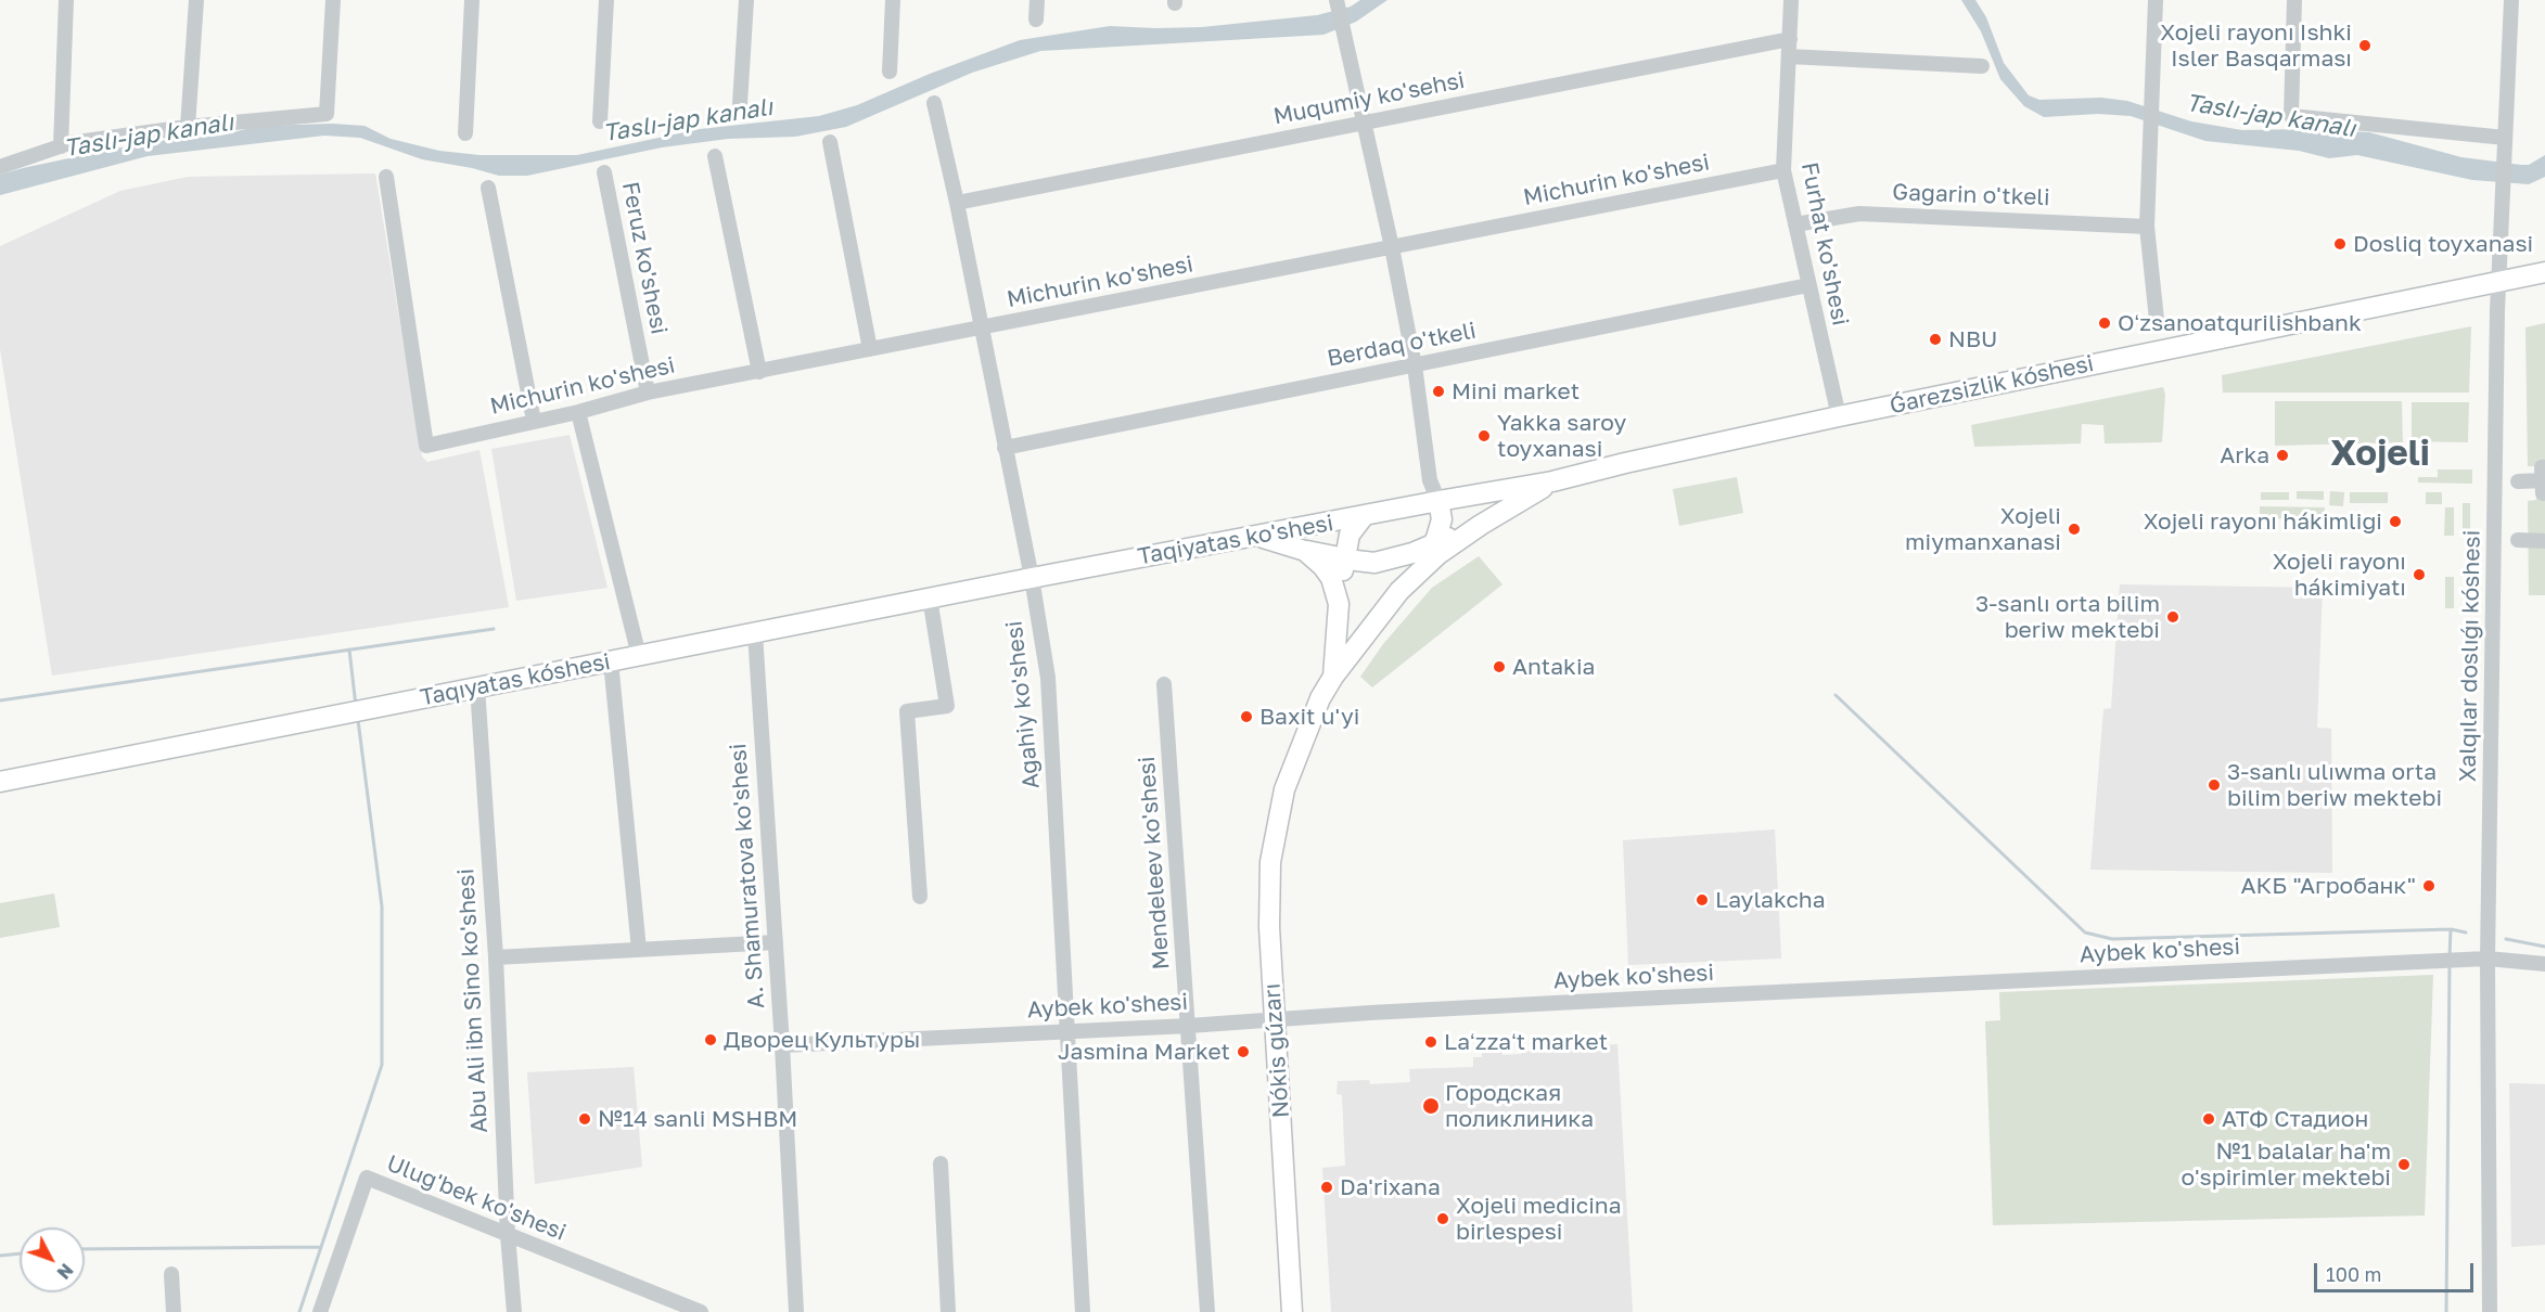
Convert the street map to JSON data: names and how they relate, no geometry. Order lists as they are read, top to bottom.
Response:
{
  "streets": {
    "main road": [
      "Ǵarezsizlik kóshesi",
      "Taqiyatas ko'shesi",
      "Taqıyatas kóshesi",
      "Nókis gúzarı"
    ],
    "street": [
      "Muqumiy ko'sehsi",
      "Michurin ko'shesi",
      "Gagarin o'tkeli",
      "Furhat ko'shesi",
      "Feruz ko'shesi",
      "Berdaq o'tkeli",
      "Xalqılar doslıǵı kóshesi",
      "Agahiy ko'shesi",
      "Mendeleev ko'shesi",
      "A. Shamuratova ko'shesi",
      "Aybek ko'shesi",
      "Abu Ali ibn Sino ko'shesi",
      "Ulug'bek ko'shesi"
    ]
  },
  "crossings": [
    ["Muqumiy ko'sehsi", "Furhat ko'shesi"],
    ["Muqumiy ko'sehsi", "Agahiy ko'shesi"],
    ["Michurin ko'shesi", "Furhat ko'shesi"],
    ["Michurin ko'shesi", "Feruz ko'shesi"],
    ["Michurin ko'shesi", "Agahiy ko'shesi"],
    ["Gagarin o'tkeli", "Furhat ko'shesi"],
    ["Furhat ko'shesi", "Berdaq o'tkeli"],
    ["Furhat ko'shesi", "Ǵarezsizlik kóshesi"],
    ["Berdaq o'tkeli", "Agahiy ko'shesi"],
    ["Ǵarezsizlik kóshesi", "Taqiyatas ko'shesi"],
    ["Ǵarezsizlik kóshesi", "Xalqılar doslıǵı kóshesi"],
    ["Taqiyatas ko'shesi", "Taqıyatas kóshesi"],
    ["Taqiyatas ko'shesi", "Agahiy ko'shesi"],
    ["Xalqılar doslıǵı kóshesi", "Aybek ko'shesi"],
    ["Taqıyatas kóshesi", "Agahiy ko'shesi"],
    ["Taqıyatas kóshesi", "A. Shamuratova ko'shesi"],
    ["Taqıyatas kóshesi", "Abu Ali ibn Sino ko'shesi"],
    ["Agahiy ko'shesi", "Aybek ko'shesi"],
    ["Mendeleev ko'shesi", "Aybek ko'shesi"],
    ["A. Shamuratova ko'shesi", "Aybek ko'shesi"],
    ["Aybek ko'shesi", "Nókis gúzarı"],
    ["Abu Ali ibn Sino ko'shesi", "Ulug'bek ko'shesi"]
  ],
  "districts": ["Xojeli"],
  "water": ["Taslı-jap kanalı"],
  "places": [
    "Xojeli rayonı Ishki Isler Basqarması",
    "Dosliq toyxanasi",
    "Oʻzsanoatqurilishbank",
    "NBU",
    "Mini market",
    "Yakka saroy toyxanasi",
    "Arka",
    "Xojeli rayonı hákimligi",
    "Xojeli miymanxanasi",
    "Xojeli rayonı hákimiyatı",
    "3-sanlı orta bilim beriw mektebi",
    "Antakia",
    "Baxit u'yi",
    "3-sanlı ulıwma orta bilim beriw mektebi",
    "АКБ \"Агробанк\"",
    "Laylakcha",
    "Дворец Культуры",
    "Laʻzzaʻt market",
    "Jasmina Market",
    "Городская поликлиника",
    "№14 sanli MSHBM",
    "АТФ Стадион",
    "№1 balalar ha'm o'spirimler mektebi",
    "Da'rixana",
    "Xojeli medicina birlespesi"
  ],
  "scale_bar": "100 m",
  "north": "bottom right"
}
